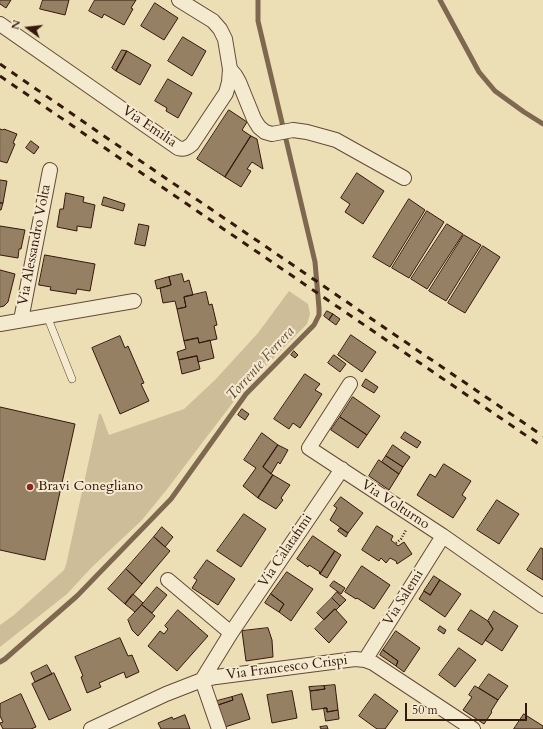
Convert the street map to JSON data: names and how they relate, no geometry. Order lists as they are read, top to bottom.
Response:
{
  "streets": {
    "street": [
      "Via Emilia",
      "Via Alessandro Volta",
      "Via Volturno",
      "Via Calatafimi",
      "Via Salemi",
      "Via Francesco Crispi"
    ]
  },
  "crossings": [
    ["Via Volturno", "Via Calatafimi"],
    ["Via Volturno", "Via Salemi"],
    ["Via Calatafimi", "Via Francesco Crispi"],
    ["Via Salemi", "Via Francesco Crispi"]
  ],
  "water": ["Torrente Ferrera"],
  "places": ["Bravi Conegliano"],
  "scale_bar": "50 m",
  "north": "left"
}
